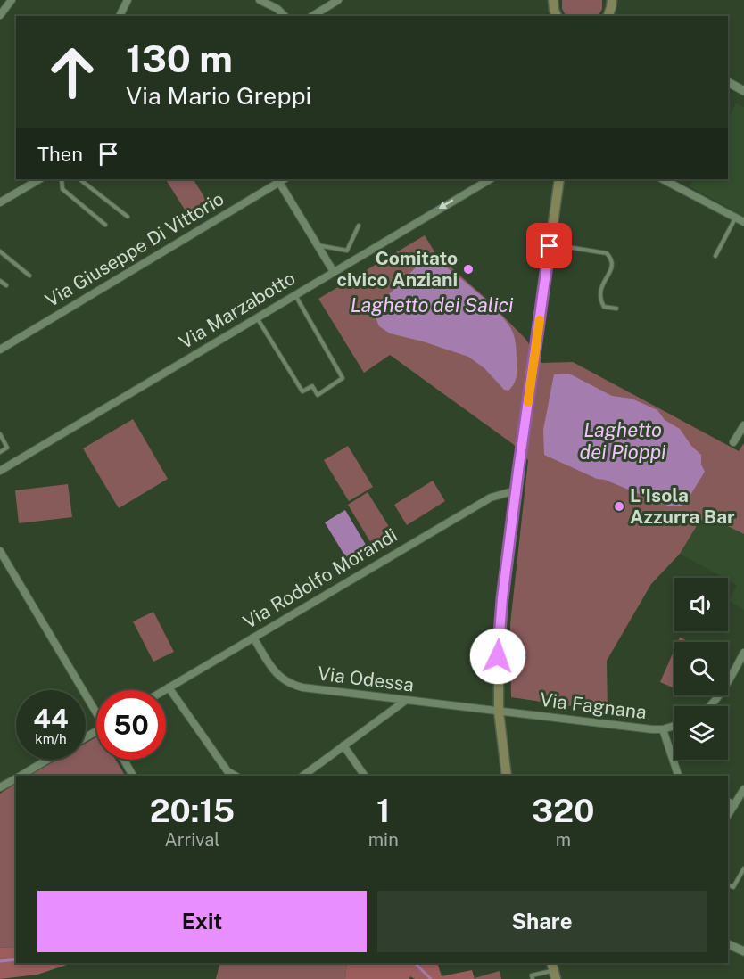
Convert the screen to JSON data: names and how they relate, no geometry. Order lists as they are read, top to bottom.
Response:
{
  "streets": {
    "street": [
      "Via Giuseppe Di Vittorio",
      "Via Marzabotto",
      "Via Rodolfo Morandi",
      "Via Odessa",
      "Via Fagnana"
    ]
  },
  "crossings": [
    ["Via Rodolfo Morandi", "Via Odessa"],
    ["Via Odessa", "Via Fagnana"]
  ],
  "water": ["Laghetto dei Salici", "Laghetto dei Pioppi"],
  "places": ["Comitato civico Anziani", "L'Isola Azzurra Bar"],
  "page": {
    "turn": ["130 m", "Via Mario Greppi"],
    "then": "Then",
    "speed": "44 km/h",
    "limit": "50",
    "eta": [
      "20:15",
      "Arrival",
      "1",
      "min",
      "320",
      "m"
    ],
    "buttons": ["Exit", "Share"]
  }
}
